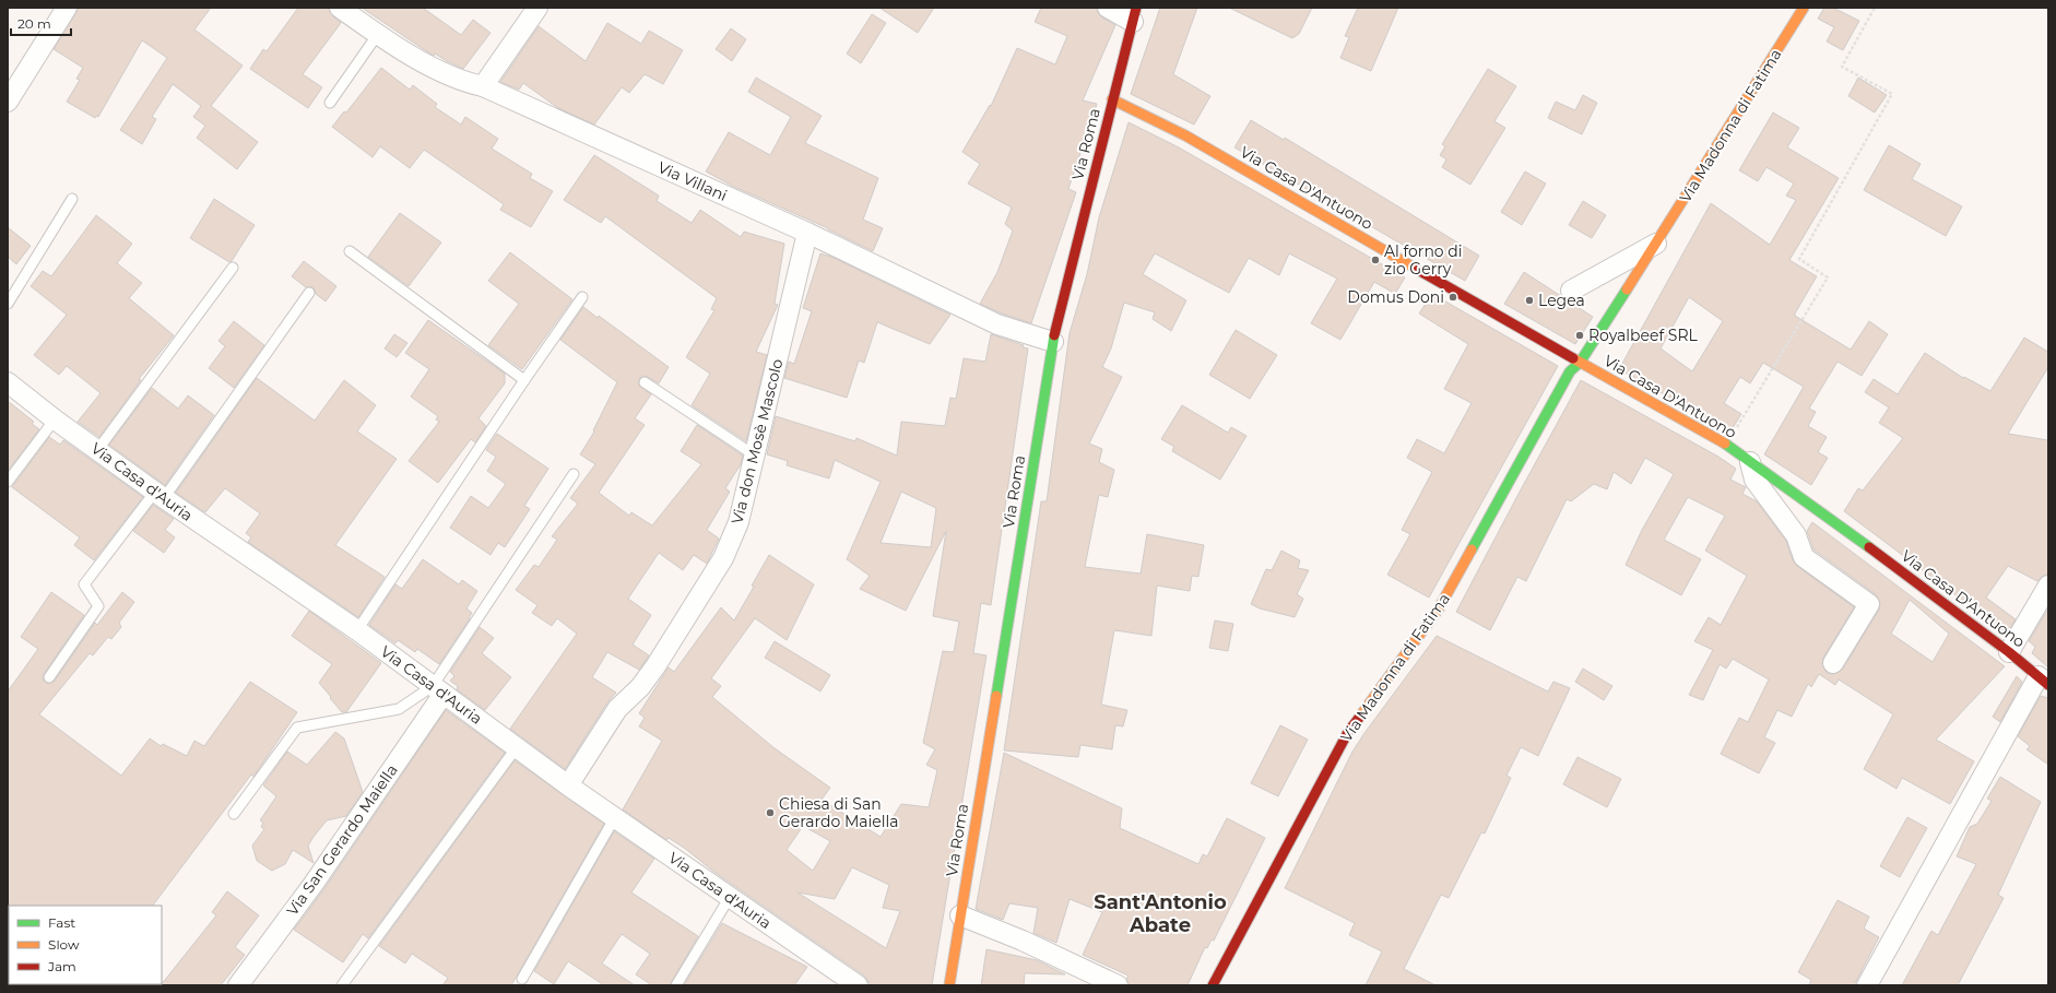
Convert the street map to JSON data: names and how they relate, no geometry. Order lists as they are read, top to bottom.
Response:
{
  "streets": {
    "street": [
      "Via Madonna di Fatima",
      "Via Roma",
      "Via Villani",
      "Via Casa D'Antuono",
      "Via don Mosè Mascolo",
      "Via Casa d'Auria",
      "Via San Gerardo Maiella"
    ]
  },
  "crossings": [
    ["Via Madonna di Fatima", "Via Casa D'Antuono"],
    ["Via Roma", "Via Villani"],
    ["Via Roma", "Via Casa D'Antuono"],
    ["Via Villani", "Via don Mosè Mascolo"],
    ["Via don Mosè Mascolo", "Via Casa d'Auria"],
    ["Via Casa d'Auria", "Via San Gerardo Maiella"]
  ],
  "districts": ["Sant'Antonio Abate"],
  "places": [
    "Al forno di zio Gerry",
    "Domus Doni",
    "Legea",
    "Royalbeef SRL",
    "Chiesa di San Gerardo Maiella"
  ],
  "legend": ["Fast", "Slow", "Jam"],
  "scale_bar": "20 m"
}
